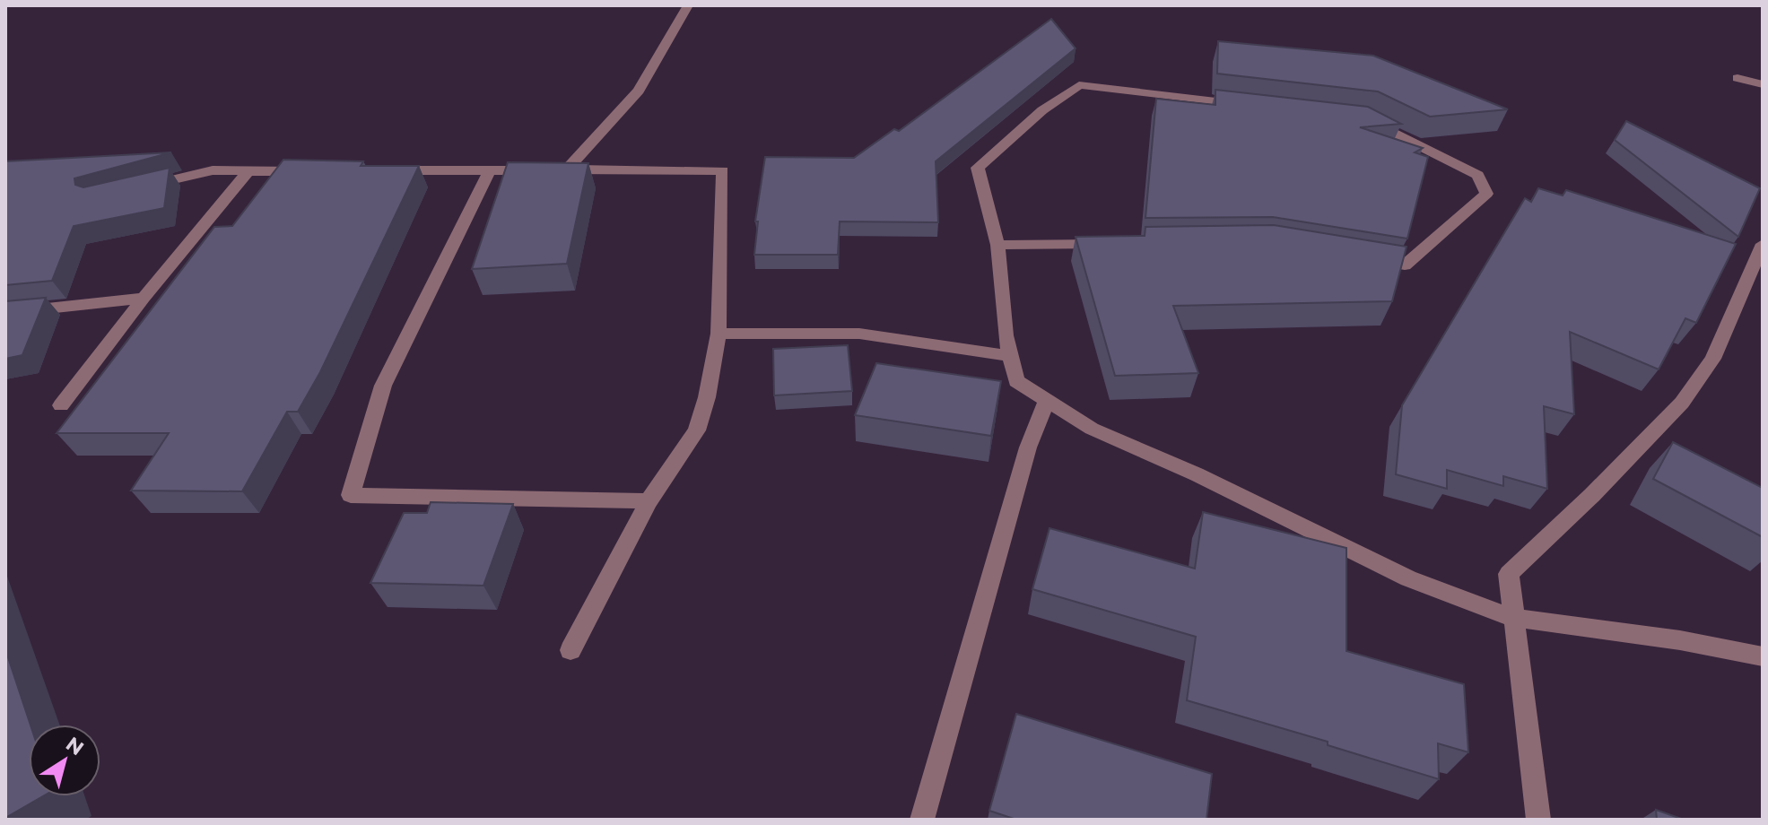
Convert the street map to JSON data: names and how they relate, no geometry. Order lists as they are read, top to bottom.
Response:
{
  "north": "top right"
}
